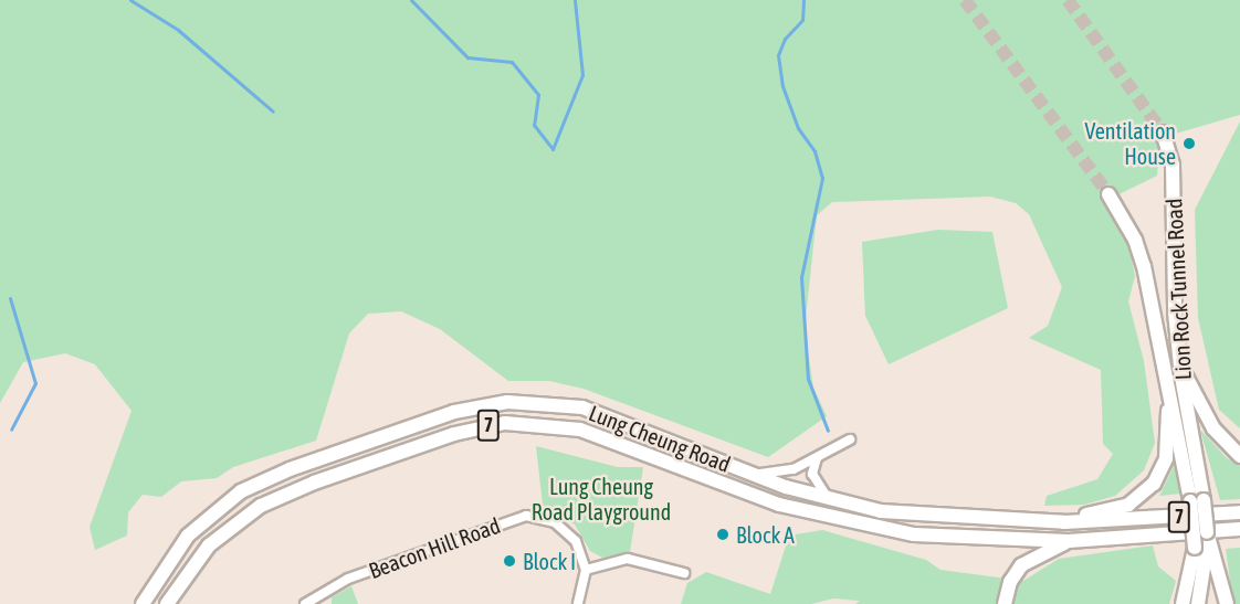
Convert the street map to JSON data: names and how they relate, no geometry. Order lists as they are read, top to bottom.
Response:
{
  "streets": {
    "highway": ["Lion Rock Tunnel Road", "7", "Lung Cheung Road"],
    "street": ["Beacon Hill Road"]
  },
  "parks": ["Lung Cheung Road Playground"],
  "places": ["Ventilation House", "Block A", "Block I"]
}
